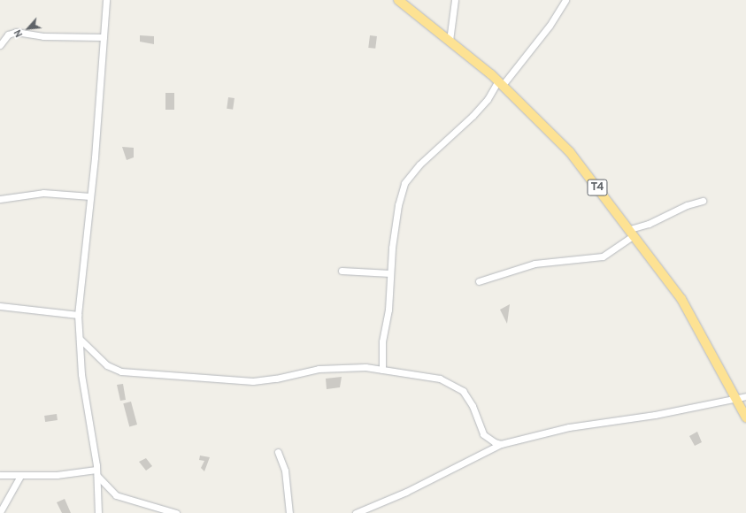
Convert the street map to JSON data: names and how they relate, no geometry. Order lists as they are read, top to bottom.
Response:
{
  "streets": {
    "highway": ["T4"]
  },
  "north": "bottom left"
}
